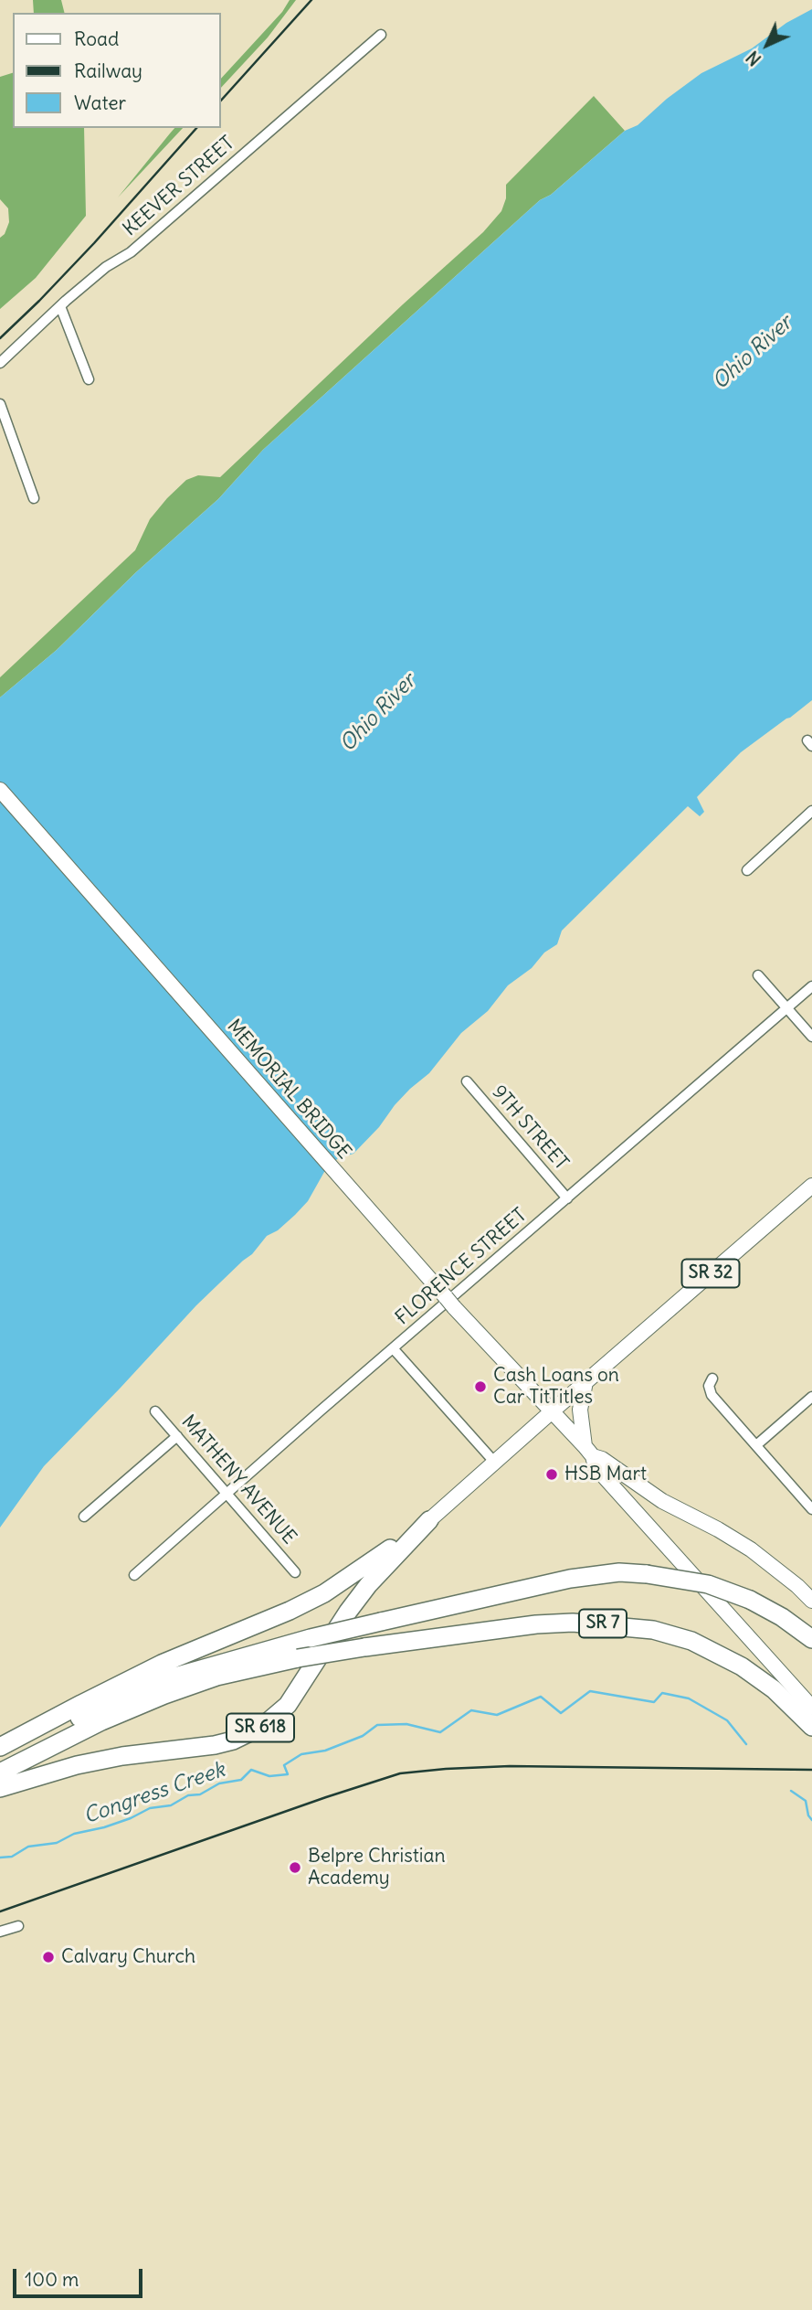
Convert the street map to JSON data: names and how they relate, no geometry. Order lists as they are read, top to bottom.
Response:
{
  "streets": {
    "highway": ["SR 7", "SR 618"],
    "main road": ["MEMORIAL BRIDGE", "SR 32"],
    "street": [
      "KEEVER STREET",
      "9TH STREET",
      "FLORENCE STREET",
      "MATHENY AVENUE"
    ]
  },
  "crossings": [
    ["MEMORIAL BRIDGE", "SR 32"],
    ["9TH STREET", "FLORENCE STREET"],
    ["FLORENCE STREET", "MATHENY AVENUE"],
    ["SR 32", "SR 618"]
  ],
  "water": ["Ohio River", "Congress Creek"],
  "places": [
    "Cash Loans on Car TitTitles",
    "HSB Mart",
    "Belpre Christian Academy",
    "Calvary Church"
  ],
  "legend": ["Road", "Railway", "Water"],
  "scale_bar": "100 m",
  "north": "bottom left"
}
